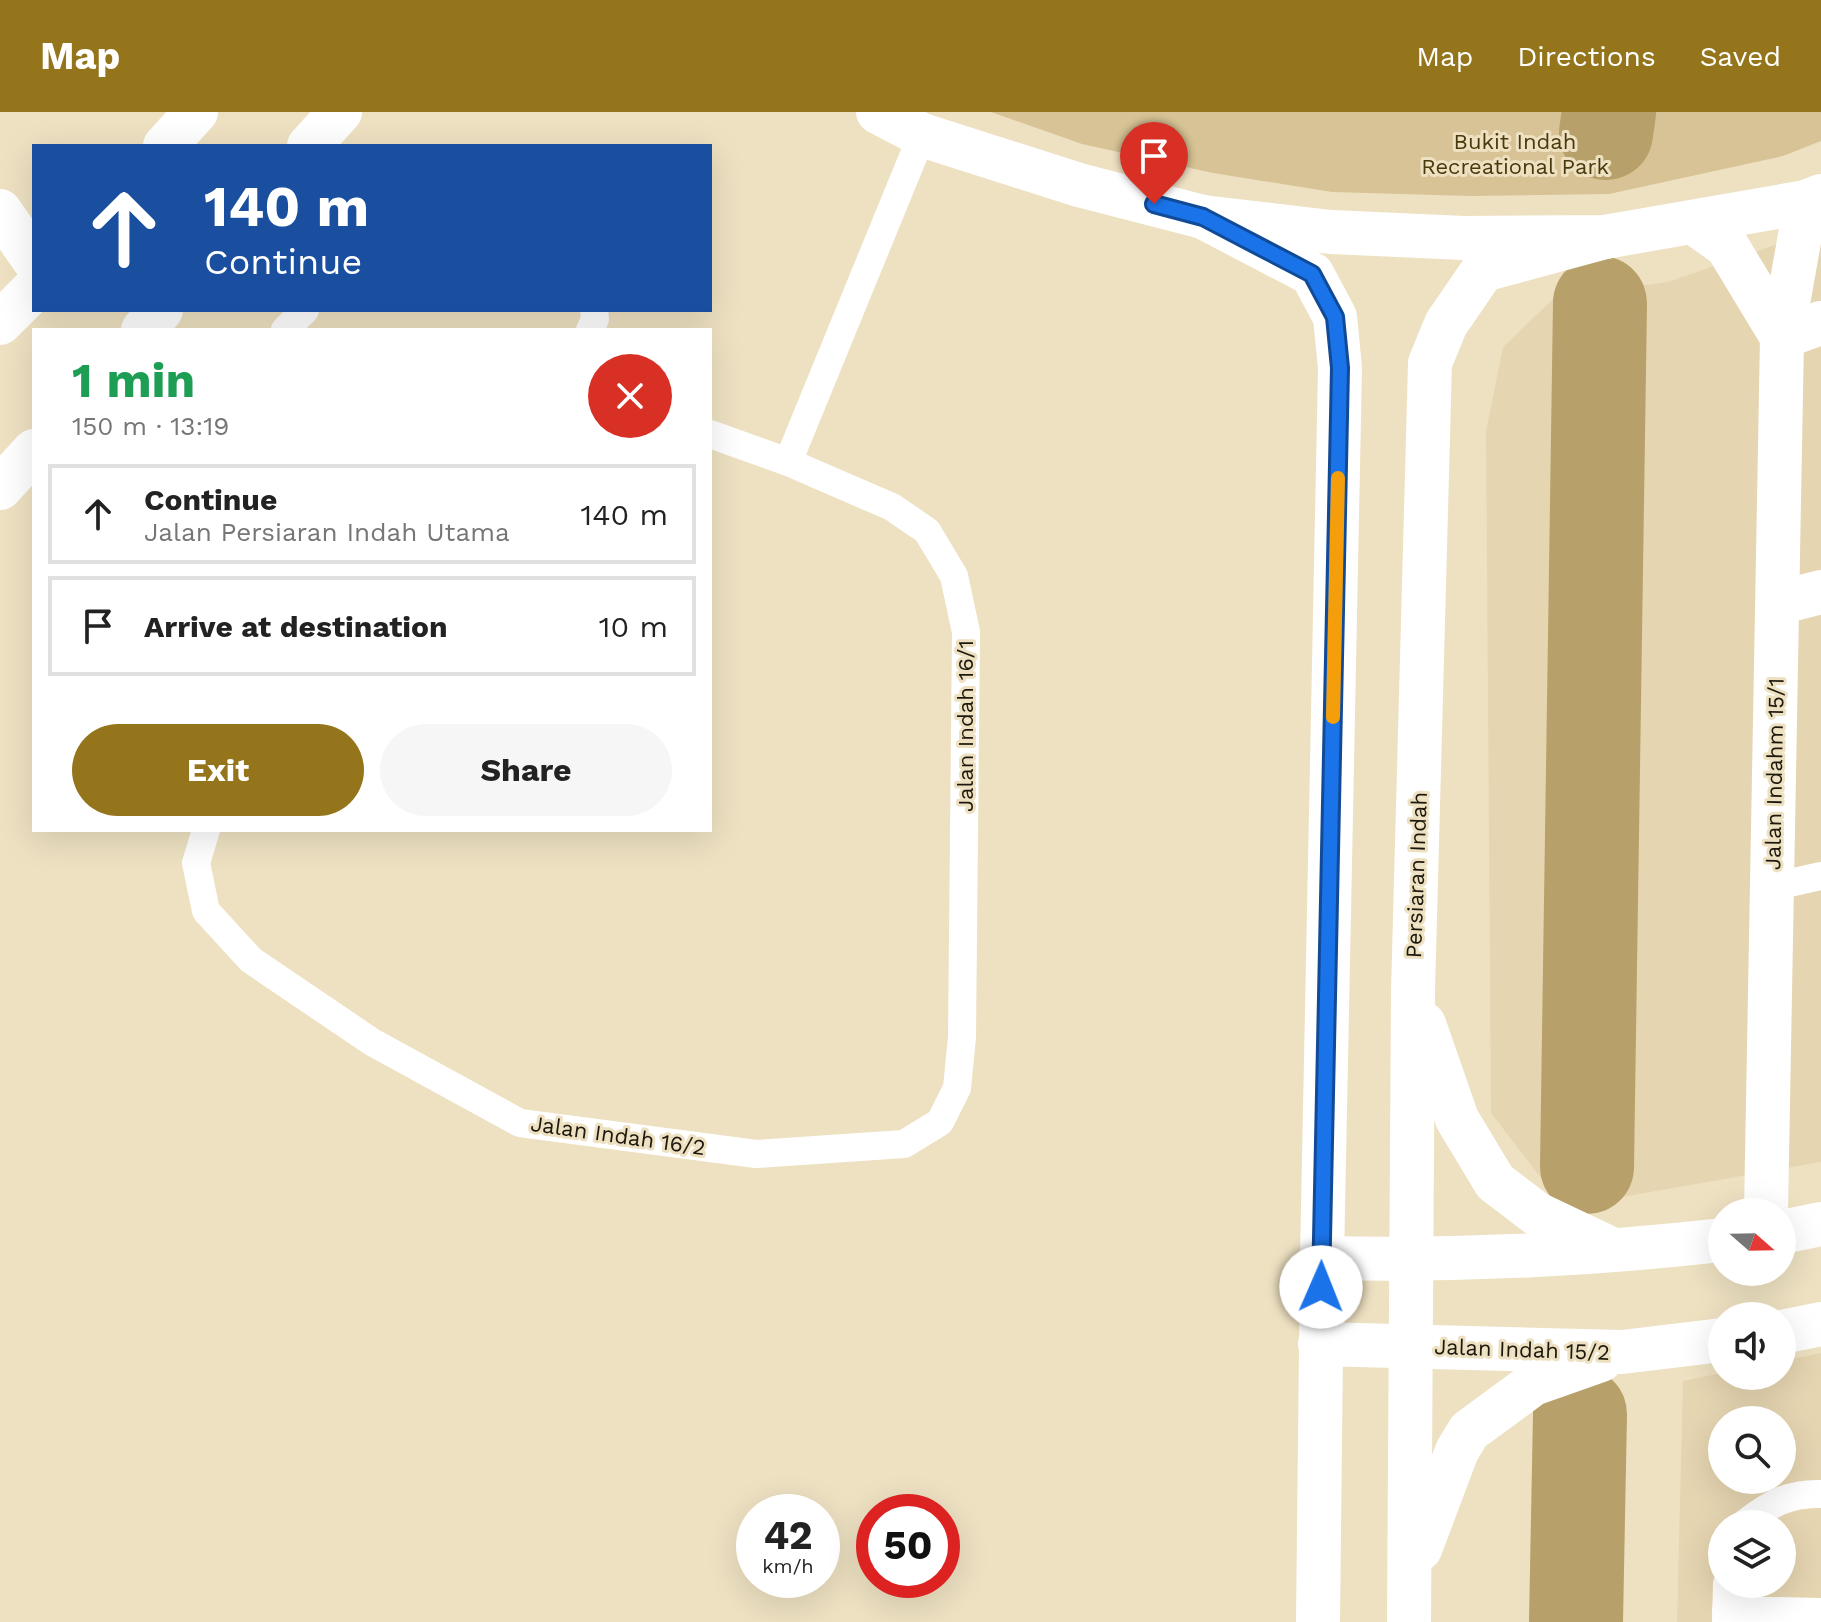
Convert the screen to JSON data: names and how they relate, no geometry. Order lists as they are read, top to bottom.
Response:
{
  "streets": {
    "main road": ["Jalan Indahm 15/1", "Persiaran Indah", "Jalan Indah 15/2"],
    "lane": ["Jalan Indah 16/1", "Jalan Indah 16/2"]
  },
  "crossings": [
    ["Jalan Indah 16/1", "Jalan Indah 16/2"],
    ["Persiaran Indah", "Jalan Indah 15/2"]
  ],
  "parks": ["Bukit Indah Recreational Park"],
  "north": "right",
  "page": {
    "header": "Map",
    "nav": ["Map", "Directions", "Saved"],
    "turn": ["140 m", "Continue"],
    "heading": ["1 min", "150 m · 13:19"],
    "list": [
      {
        "name": "Continue",
        "note": "Jalan Persiaran Indah Utama",
        "value": "140 m"
      },
      {
        "name": "Arrive at destination",
        "value": "10 m"
      }
    ],
    "buttons": ["Exit", "Share"],
    "speed": "42 km/h",
    "limit": "50"
  }
}
